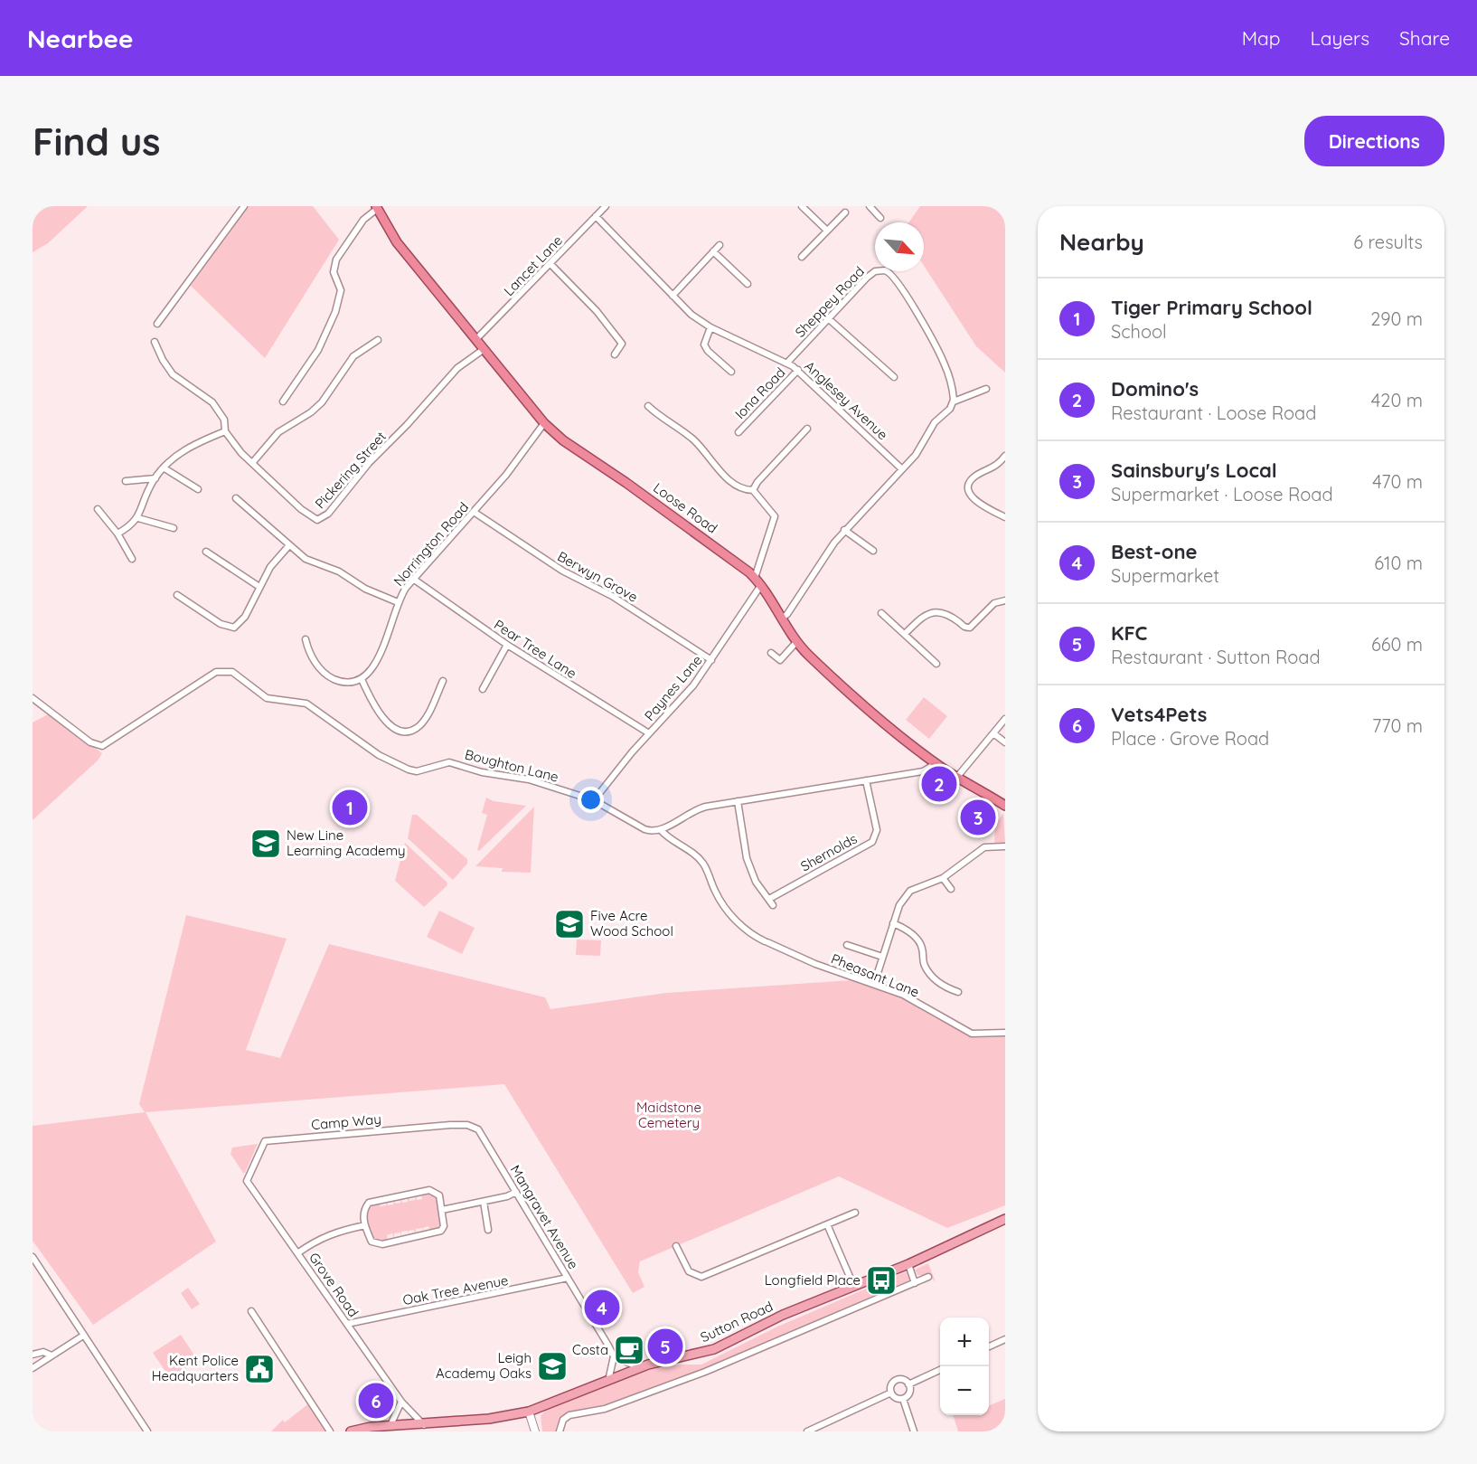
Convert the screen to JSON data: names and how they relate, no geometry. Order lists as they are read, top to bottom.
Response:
{
  "streets": {
    "highway": ["Loose Road"],
    "main road": ["Sutton Road"],
    "street": [
      "Lancet Lane",
      "Sheppey Road",
      "Iona Road",
      "Anglesey Avenue",
      "Pickering Street",
      "Norrington Road",
      "Berwyn Grove",
      "Pear Tree Lane",
      "Paynes Lane",
      "Boughton Lane",
      "Shernolds",
      "Pheasant Lane",
      "Camp Way",
      "Mangravet Avenue",
      "Grove Road",
      "Oak Tree Avenue"
    ]
  },
  "crossings": [
    ["Lancet Lane", "Anglesey Avenue"],
    ["Lancet Lane", "Loose Road"],
    ["Sheppey Road", "Anglesey Avenue"],
    ["Iona Road", "Anglesey Avenue"],
    ["Pickering Street", "Loose Road"],
    ["Loose Road", "Norrington Road"],
    ["Loose Road", "Paynes Lane"],
    ["Norrington Road", "Berwyn Grove"],
    ["Norrington Road", "Pear Tree Lane"],
    ["Berwyn Grove", "Paynes Lane"],
    ["Pear Tree Lane", "Paynes Lane"],
    ["Paynes Lane", "Boughton Lane"],
    ["Boughton Lane", "Pheasant Lane"],
    ["Camp Way", "Mangravet Avenue"],
    ["Camp Way", "Grove Road"],
    ["Mangravet Avenue", "Oak Tree Avenue"],
    ["Grove Road", "Oak Tree Avenue"],
    ["Grove Road", "Sutton Road"]
  ],
  "parks": ["Maidstone Cemetery"],
  "places": {
    "school or university": ["New Line Learning Academy", "Five Acre Wood School", "Leigh Academy Oaks"],
    "bus stop": ["Longfield Place"],
    "cafe": ["Costa"],
    "public building": ["Kent Police Headquarters"]
  },
  "north": "bottom right",
  "page": {
    "header": "Nearbee",
    "nav": ["Map", "Layers", "Share"],
    "buttons": "Directions",
    "title": "Find us",
    "heading": ["Nearby", "6 results"],
    "list": [
      {
        "mark": "1",
        "name": "Tiger Primary School",
        "note": "School",
        "value": "290 m"
      },
      {
        "mark": "2",
        "name": "Domino's",
        "note": "Restaurant · Loose Road",
        "value": "420 m"
      },
      {
        "mark": "3",
        "name": "Sainsbury's Local",
        "note": "Supermarket · Loose Road",
        "value": "470 m"
      },
      {
        "mark": "4",
        "name": "Best-one",
        "note": "Supermarket",
        "value": "610 m"
      },
      {
        "mark": "5",
        "name": "KFC",
        "note": "Restaurant · Sutton Road",
        "value": "660 m"
      },
      {
        "mark": "6",
        "name": "Vets4Pets",
        "note": "Place · Grove Road",
        "value": "770 m"
      }
    ],
    "pins": [
      "2",
      "1",
      "3",
      "4",
      "5",
      "6"
    ],
    "map_buttons": ["+", "−"]
  }
}
